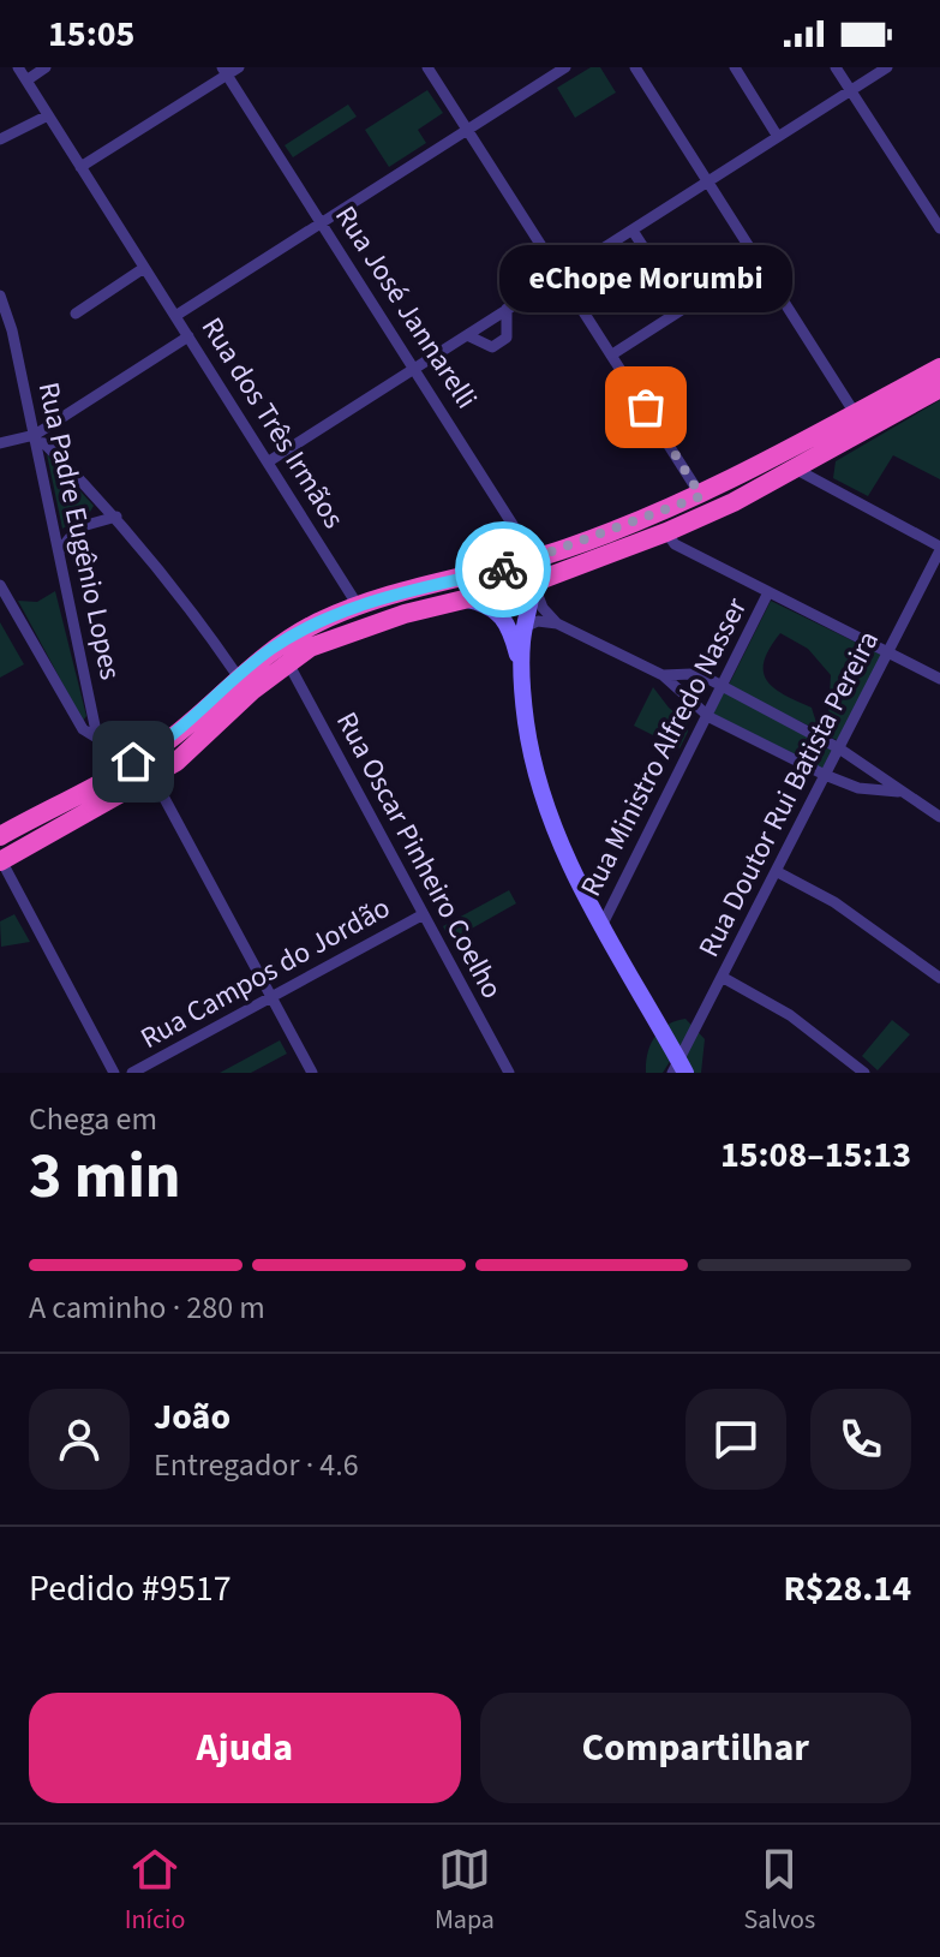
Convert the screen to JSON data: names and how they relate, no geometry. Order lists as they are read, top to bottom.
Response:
{
  "streets": {
    "main road": ["Rua José Jannarelli"],
    "street": [
      "Rua dos Três Irmãos",
      "Rua Padre Eugênio Lopes",
      "Rua Ministro Alfredo Nasser",
      "Rua Doutor Rui Batista Pereira",
      "Rua Oscar Pinheiro Coelho",
      "Rua Campos do Jordão"
    ]
  },
  "crossings": [
    ["Rua Oscar Pinheiro Coelho", "Rua Campos do Jordão"]
  ],
  "places": ["eChope Morumbi"],
  "page": {
    "status": "15:05",
    "bubble": "eChope Morumbi",
    "heading": ["3 min", "Chega em", "15:08–15:13"],
    "panel": [
      "João",
      "Entregador · 4.6",
      "Pedido #9517",
      "R$28.14"
    ],
    "bar": "A caminho · 280 m",
    "buttons": ["Ajuda", "Compartilhar"],
    "tabs": ["Início", "Mapa", "Salvos"]
  }
}
